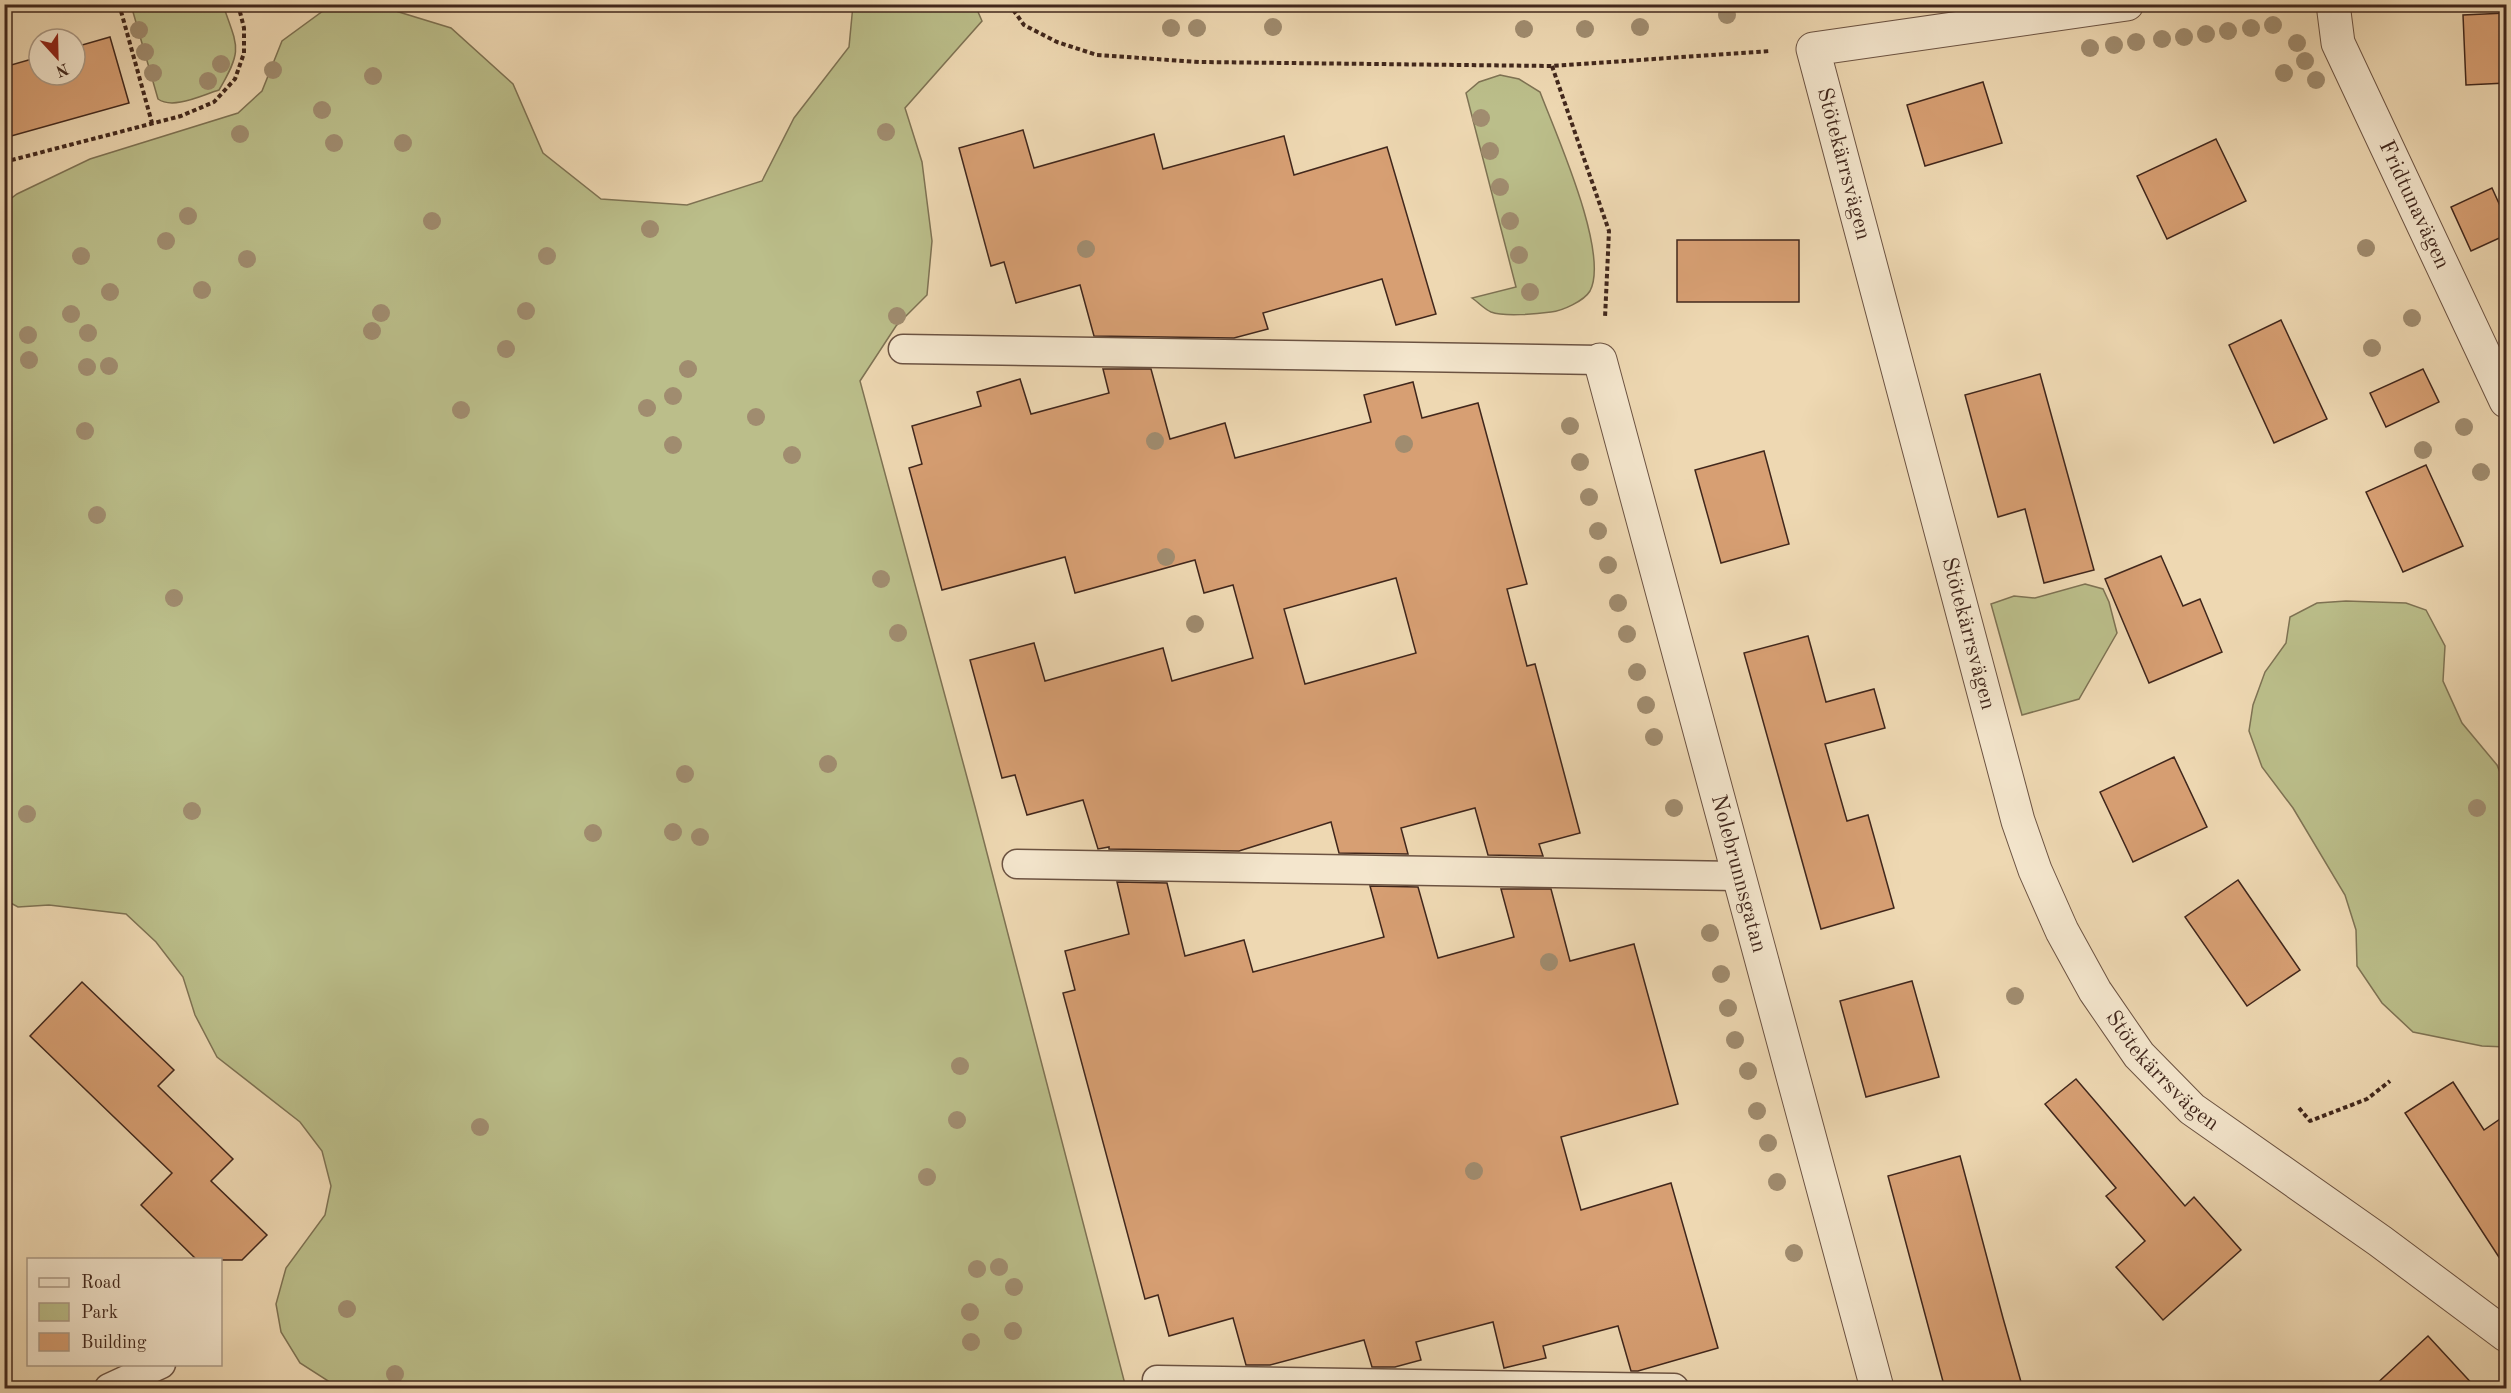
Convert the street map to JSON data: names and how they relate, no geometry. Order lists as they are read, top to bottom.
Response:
{
  "streets": {
    "street": ["Stötekärrsvägen", "Fridtunavägen", "Nolebrunnsgatan"]
  },
  "legend": ["Road", "Park", "Building"],
  "north": "bottom"
}
